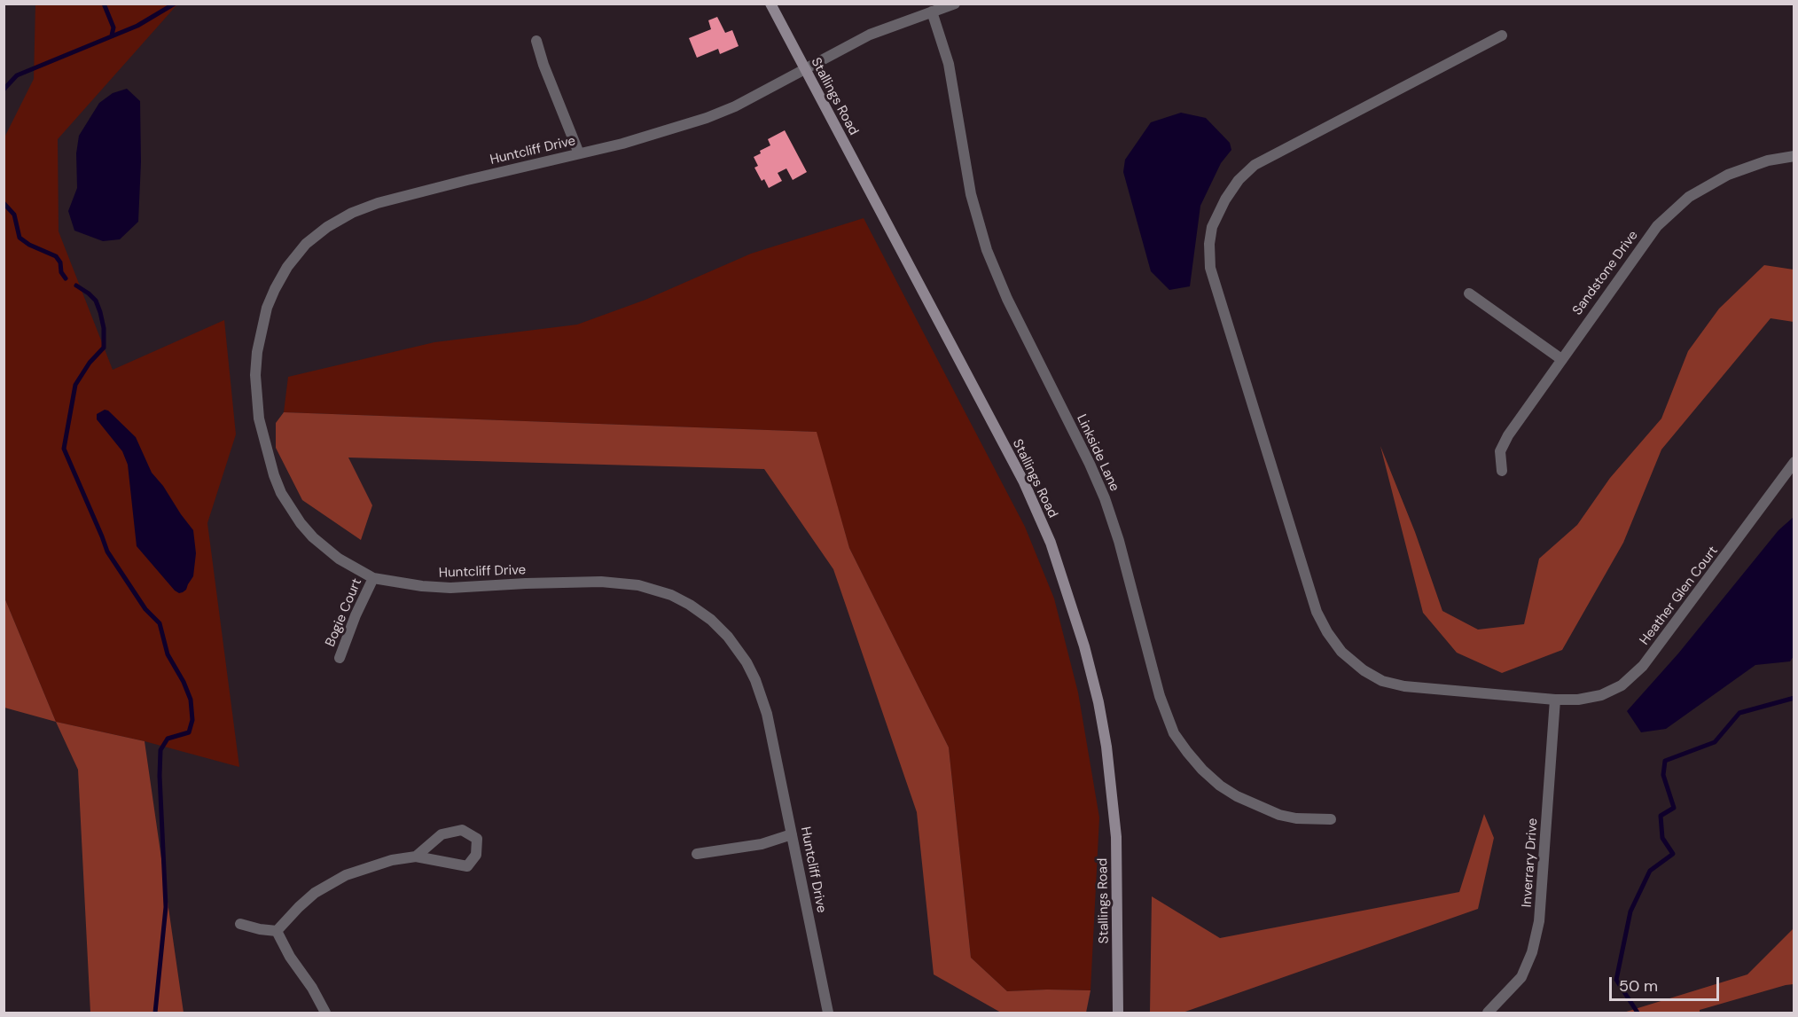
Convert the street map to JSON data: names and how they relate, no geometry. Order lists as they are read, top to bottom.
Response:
{
  "streets": {
    "street": [
      "Stallings Road",
      "Huntcliff Drive",
      "Sandstone Drive",
      "Linkside Lane",
      "Heather Glen Court",
      "Bogie Court",
      "Inverrary Drive"
    ]
  },
  "crossings": [
    ["Stallings Road", "Huntcliff Drive"],
    ["Huntcliff Drive", "Linkside Lane"],
    ["Huntcliff Drive", "Bogie Court"],
    ["Heather Glen Court", "Inverrary Drive"]
  ],
  "scale_bar": "50 m"
}
